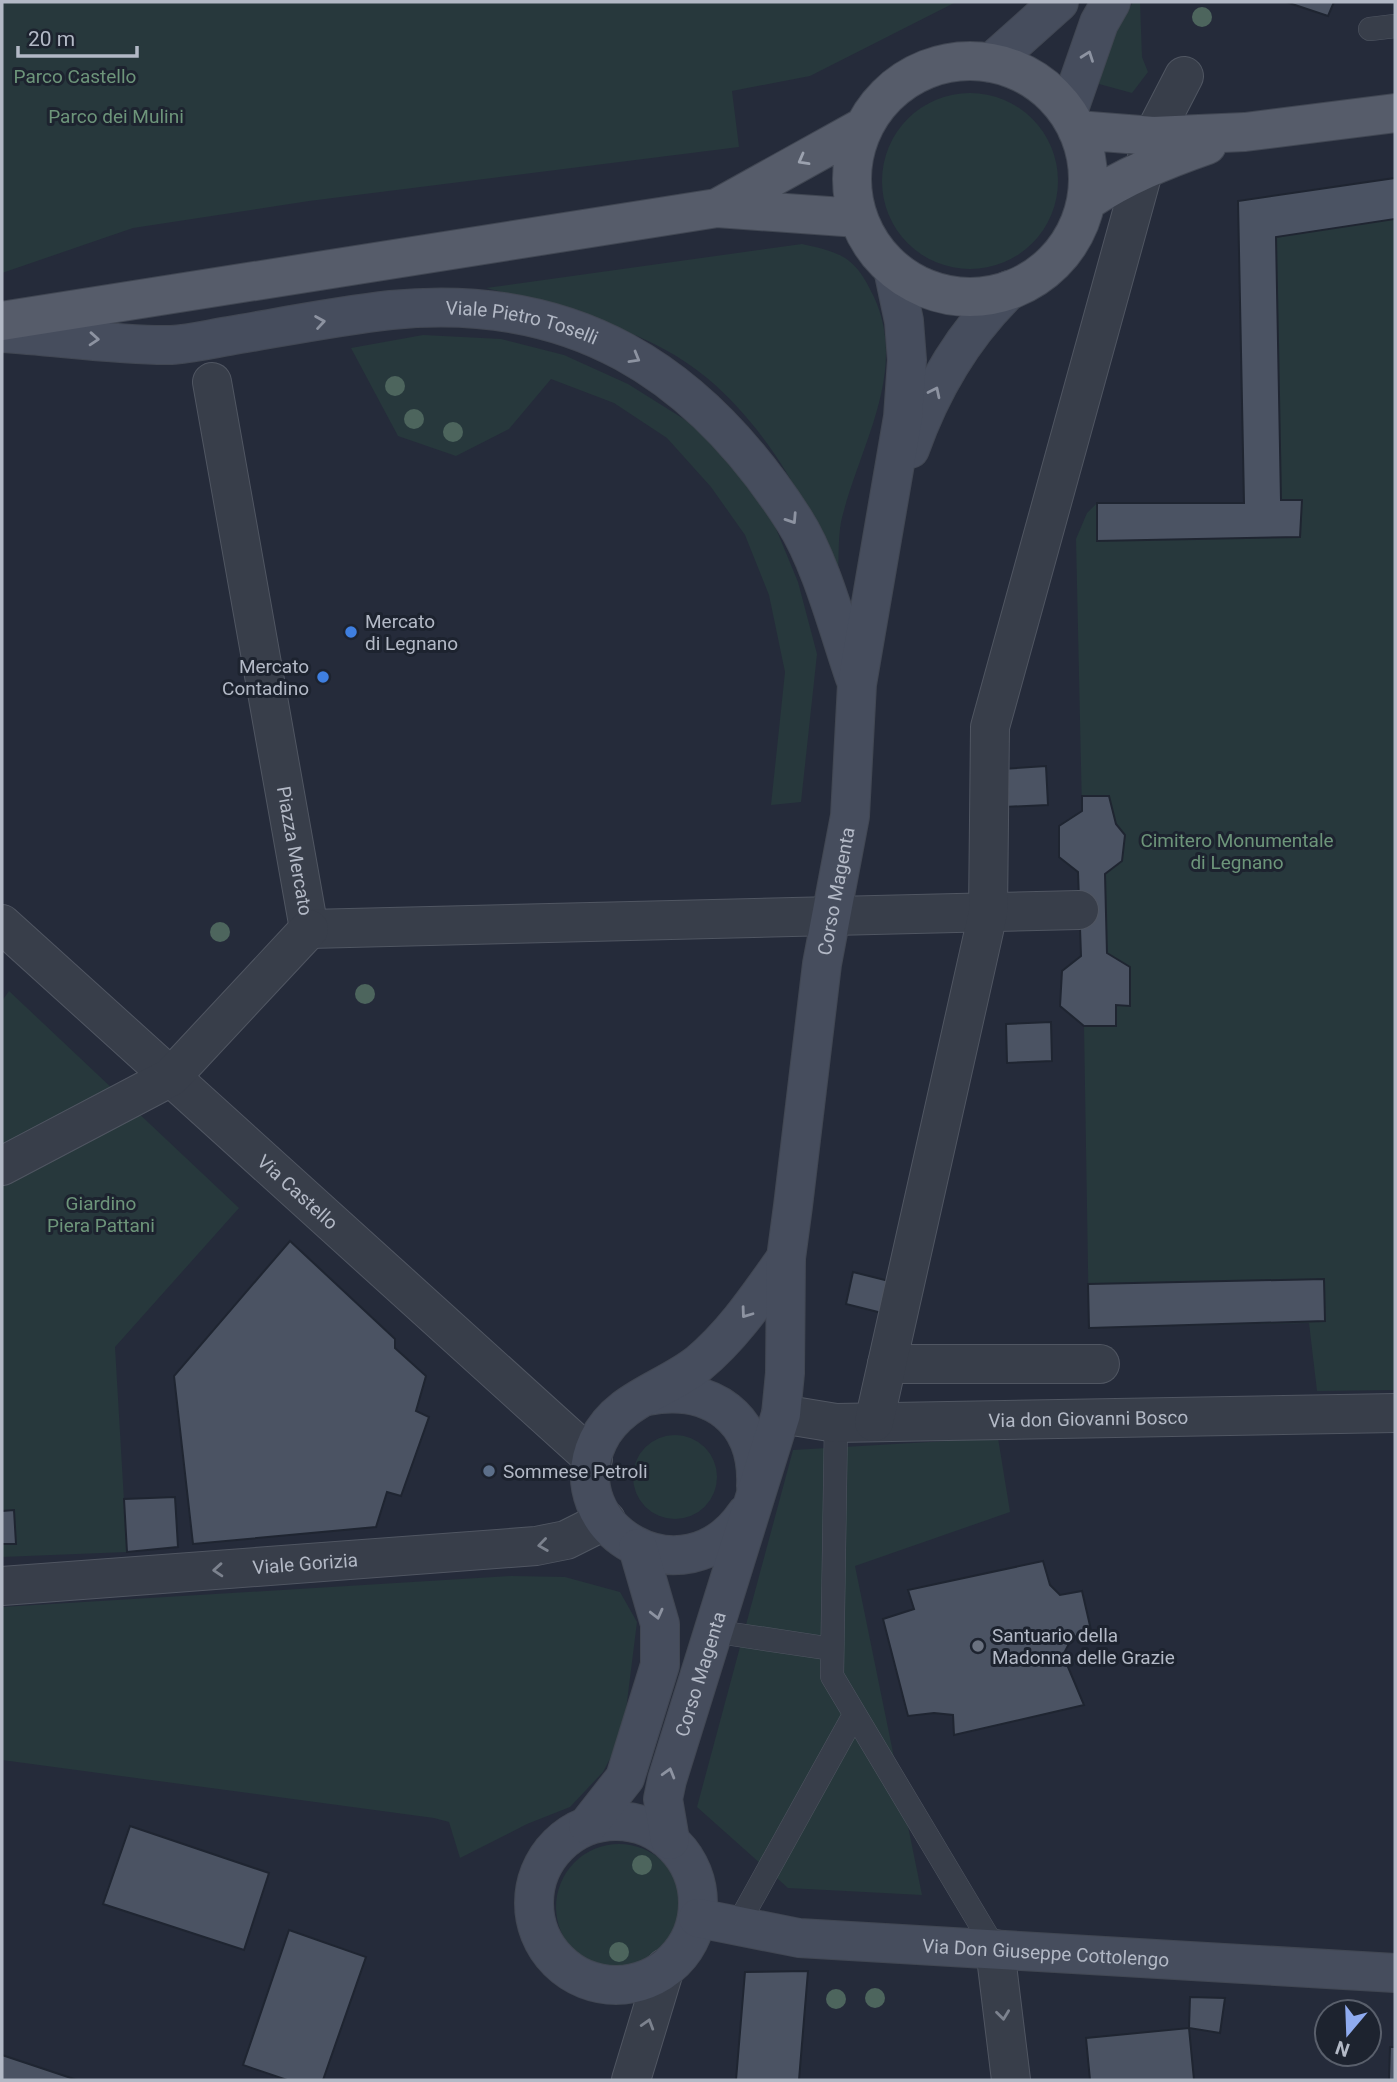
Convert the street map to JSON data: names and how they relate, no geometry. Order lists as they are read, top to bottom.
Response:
{
  "streets": {
    "street": [
      "Viale Pietro Toselli",
      "Piazza Mercato",
      "Corso Magenta",
      "Via Castello",
      "Via don Giovanni Bosco",
      "Viale Gorizia",
      "Via Don Giuseppe Cottolengo"
    ]
  },
  "crossings": [
    ["Viale Pietro Toselli", "Corso Magenta"],
    ["Piazza Mercato", "Corso Magenta"],
    ["Corso Magenta", "Via Castello"],
    ["Corso Magenta", "Via don Giovanni Bosco"],
    ["Corso Magenta", "Viale Gorizia"],
    ["Corso Magenta", "Via Don Giuseppe Cottolengo"],
    ["Via Castello", "Viale Gorizia"]
  ],
  "one_way": ["Viale Pietro Toselli", "Viale Gorizia"],
  "parks": [
    "Parco Castello",
    "Parco dei Mulini",
    "Cimitero Monumentale di Legnano",
    "Giardino Piera Pattani"
  ],
  "places": [
    "Mercato di Legnano",
    "Mercato Contadino",
    "Sommese Petroli",
    "Santuario della Madonna delle Grazie"
  ],
  "scale_bar": "20 m",
  "north": "bottom"
}
